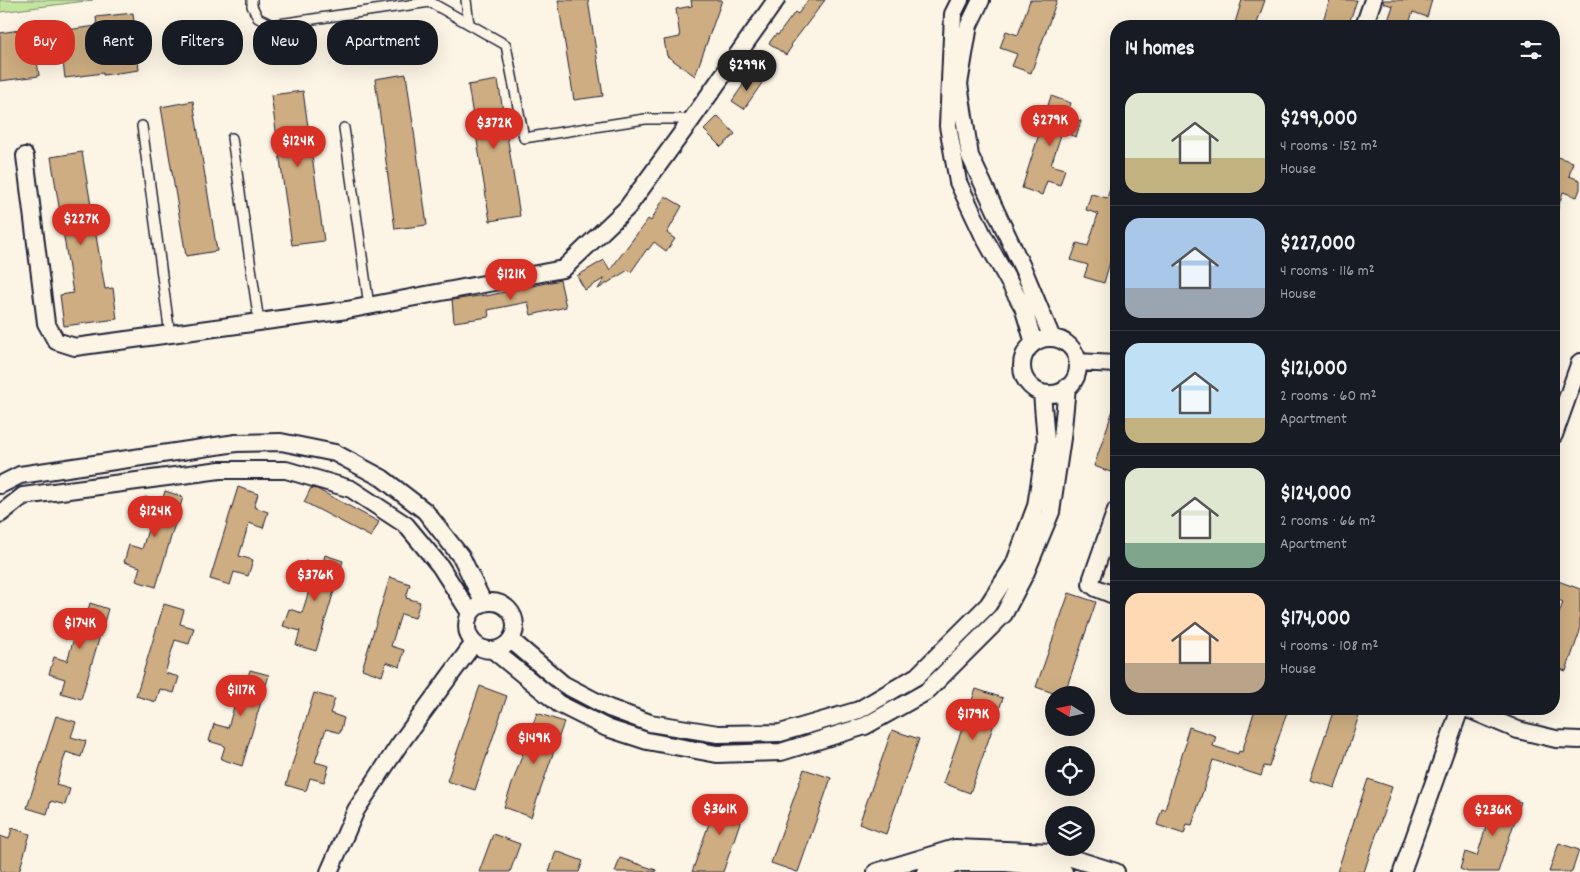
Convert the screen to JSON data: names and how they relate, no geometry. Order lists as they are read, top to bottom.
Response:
{
  "north": "left",
  "page": {
    "chip": [
      "Buy",
      "Rent",
      "Filters",
      "New",
      "Apartment"
    ],
    "heading": "14 homes",
    "price": [
      "$299K",
      "$279K",
      "$372K",
      "$124K",
      "$227K",
      "$121K",
      "$124K",
      "$376K",
      "$174K",
      "$117K",
      "$179K",
      "$149K",
      "$361K",
      "$236K"
    ],
    "list": [
      {
        "name": "$299,000",
        "note": "4 rooms · 152 m² · House"
      },
      {
        "name": "$227,000",
        "note": "4 rooms · 116 m² · House"
      },
      {
        "name": "$121,000",
        "note": "2 rooms · 60 m² · Apartment"
      },
      {
        "name": "$124,000",
        "note": "2 rooms · 66 m² · Apartment"
      },
      {
        "name": "$174,000",
        "note": "4 rooms · 108 m² · House"
      }
    ]
  }
}
